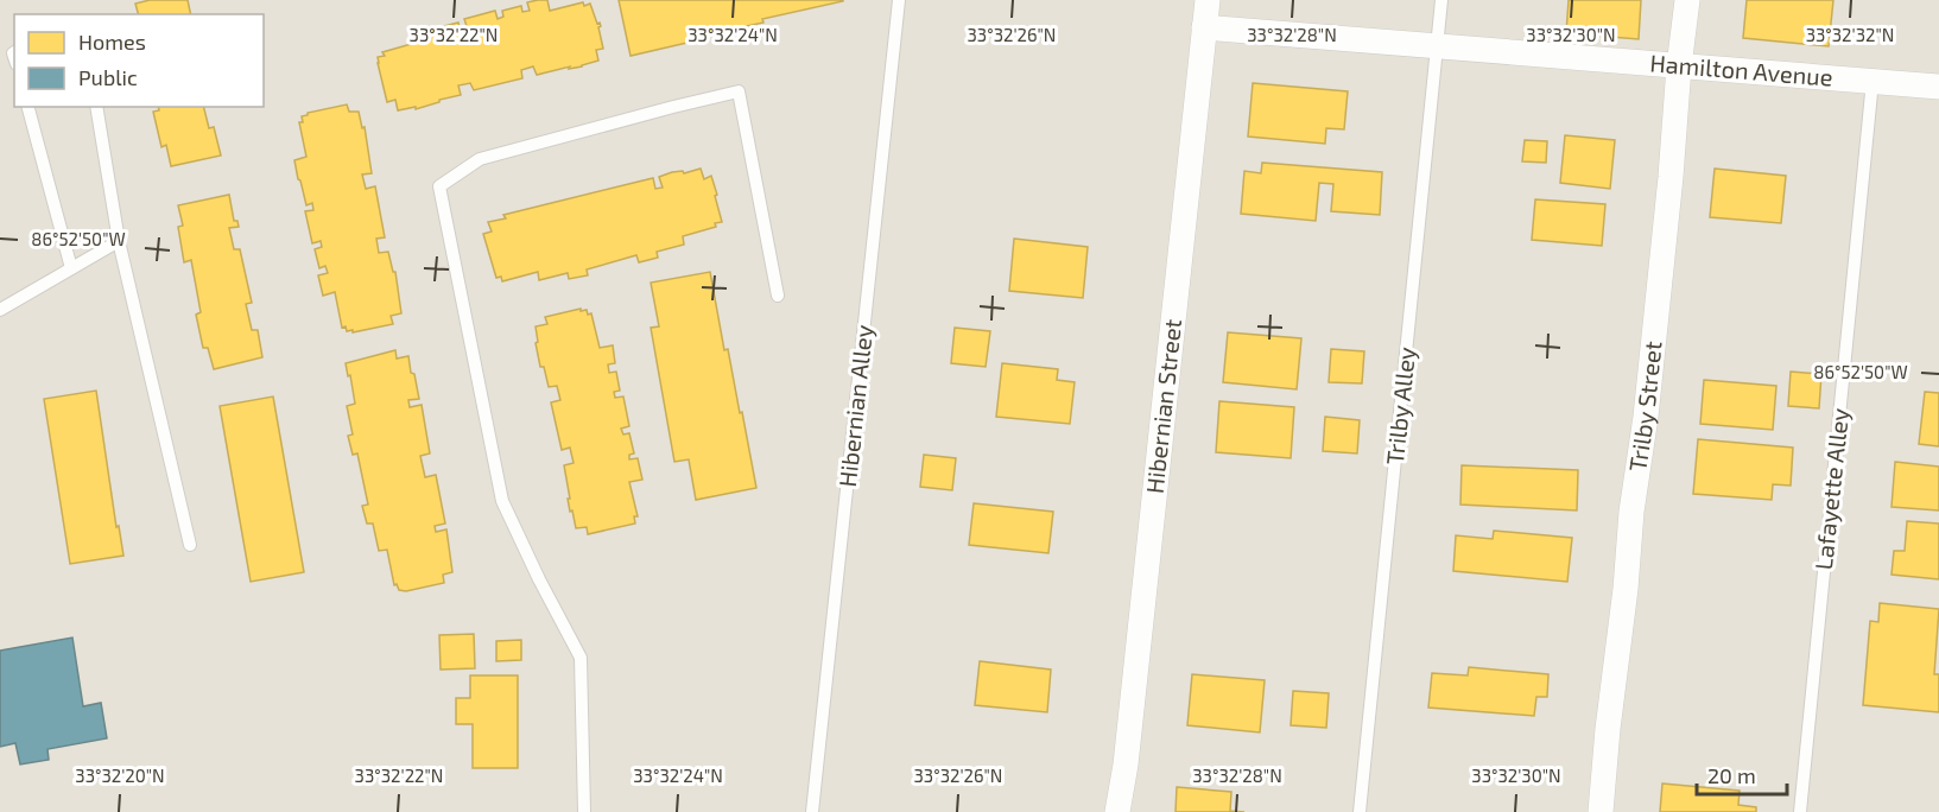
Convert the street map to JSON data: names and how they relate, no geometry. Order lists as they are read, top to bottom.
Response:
{
  "streets": {
    "street": ["Hamilton Avenue", "Hibernian Street", "Trilby Street"],
    "lane": ["Hibernian Alley", "Trilby Alley", "Lafayette Alley"]
  },
  "crossings": [
    ["Hamilton Avenue", "Hibernian Street"],
    ["Hamilton Avenue", "Trilby Alley"],
    ["Hamilton Avenue", "Trilby Street"],
    ["Hamilton Avenue", "Lafayette Alley"]
  ],
  "legend": ["Homes", "Public"],
  "scale_bar": "20 m",
  "coordinates": [
    "33°32'22\"N",
    "33°32'24\"N",
    "33°32'26\"N",
    "33°32'28\"N",
    "33°32'30\"N",
    "33°32'32\"N",
    "86°52'50\"W",
    "33°32'20\"N"
  ]
}
